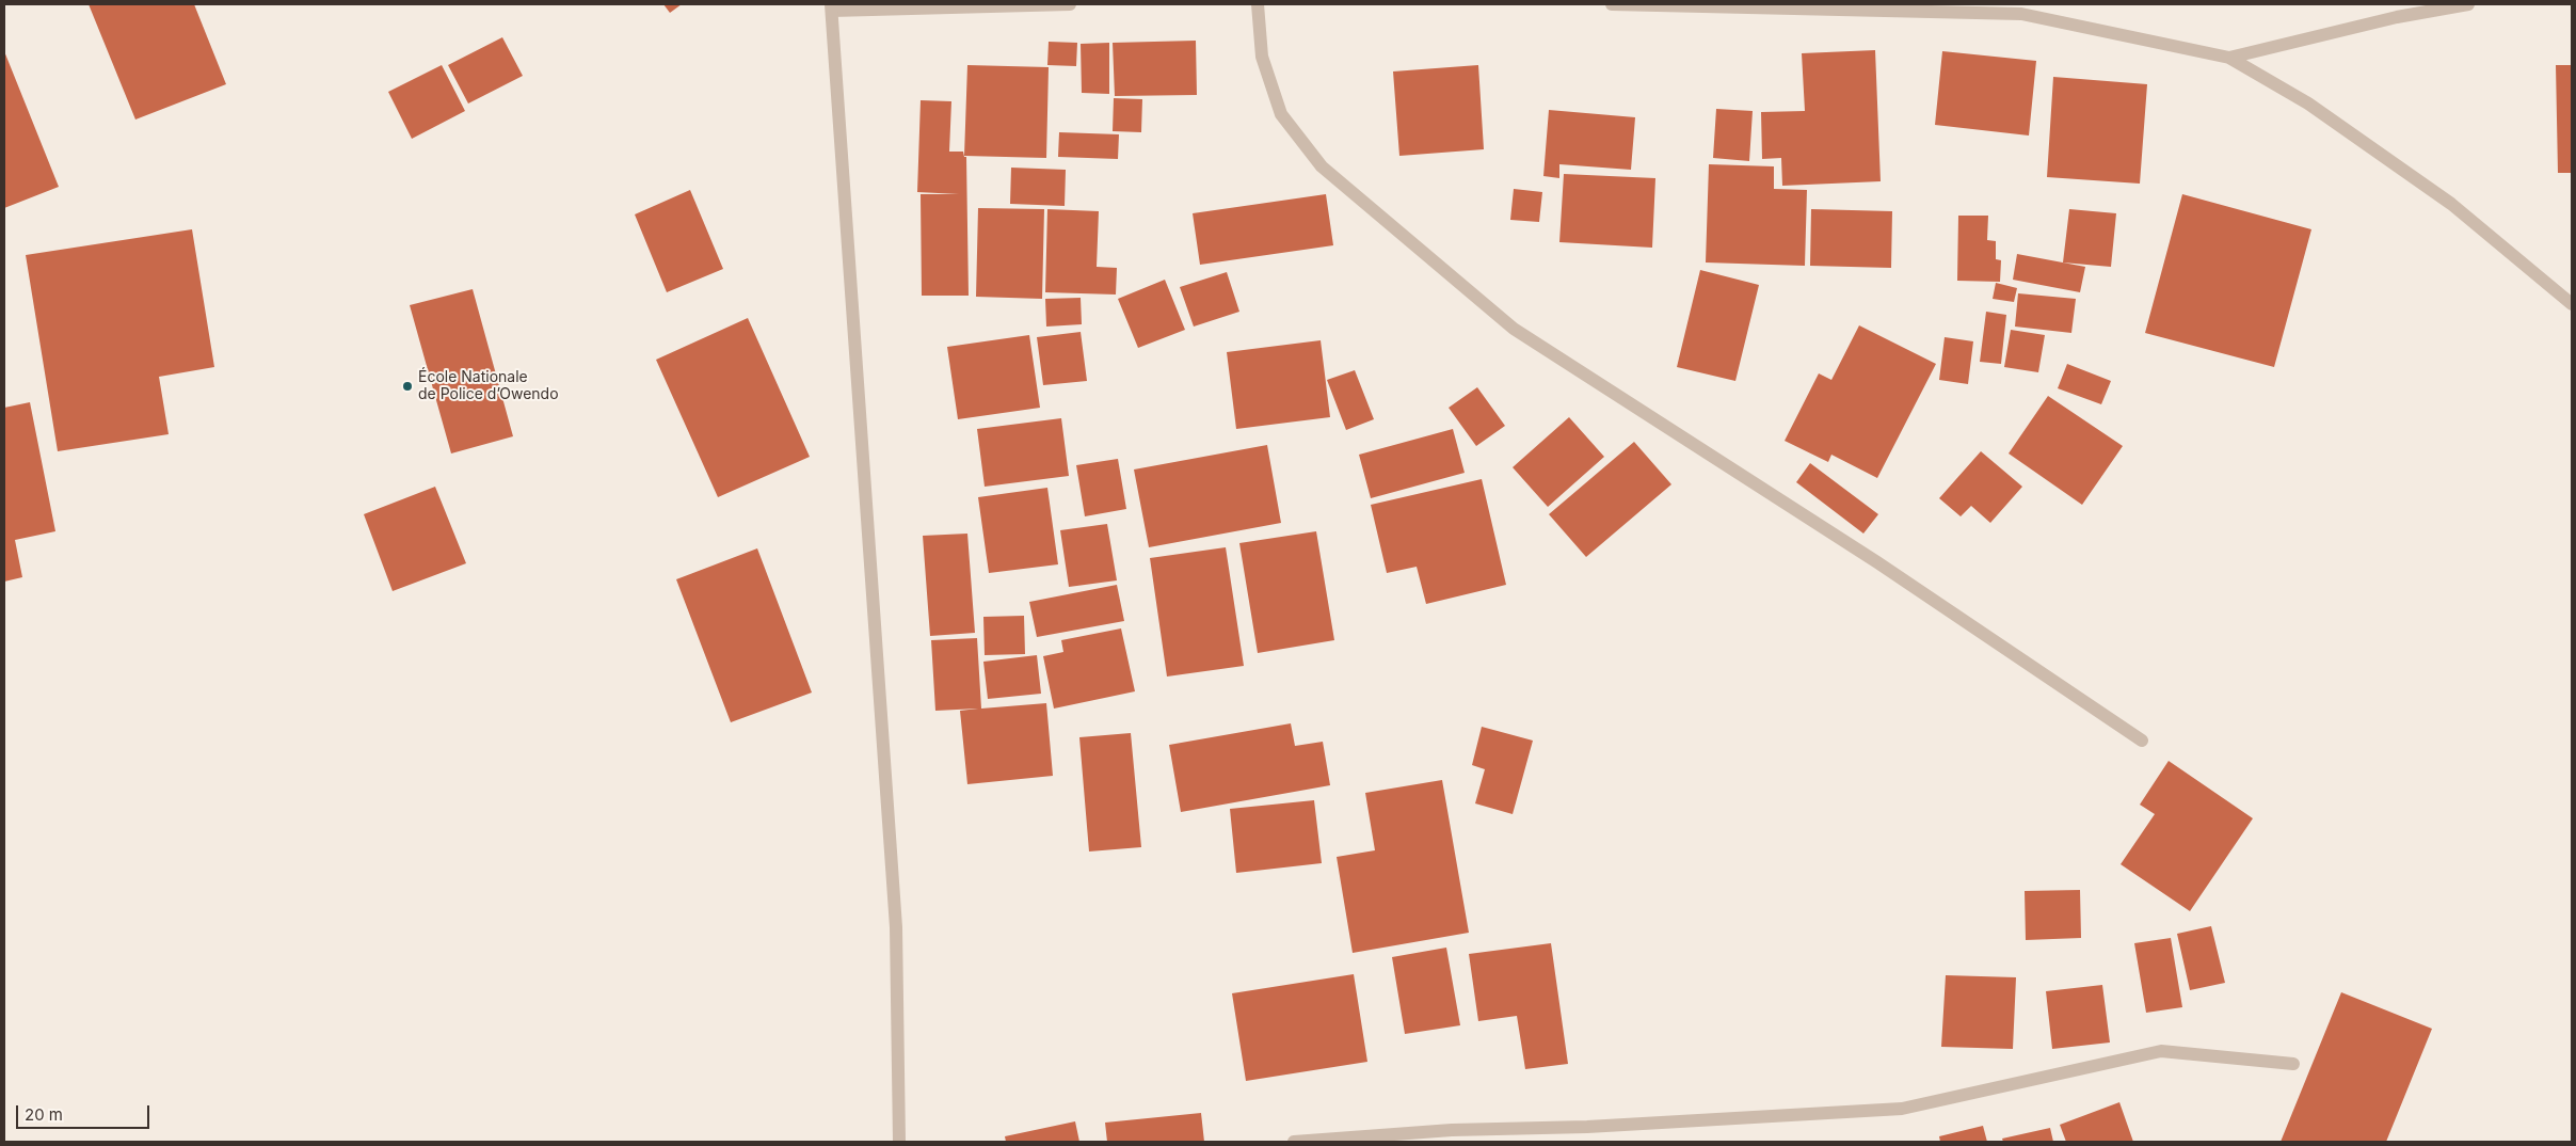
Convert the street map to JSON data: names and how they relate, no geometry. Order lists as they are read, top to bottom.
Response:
{
  "places": ["École Nationale de Police d’Owendo"],
  "scale_bar": "20 m"
}
